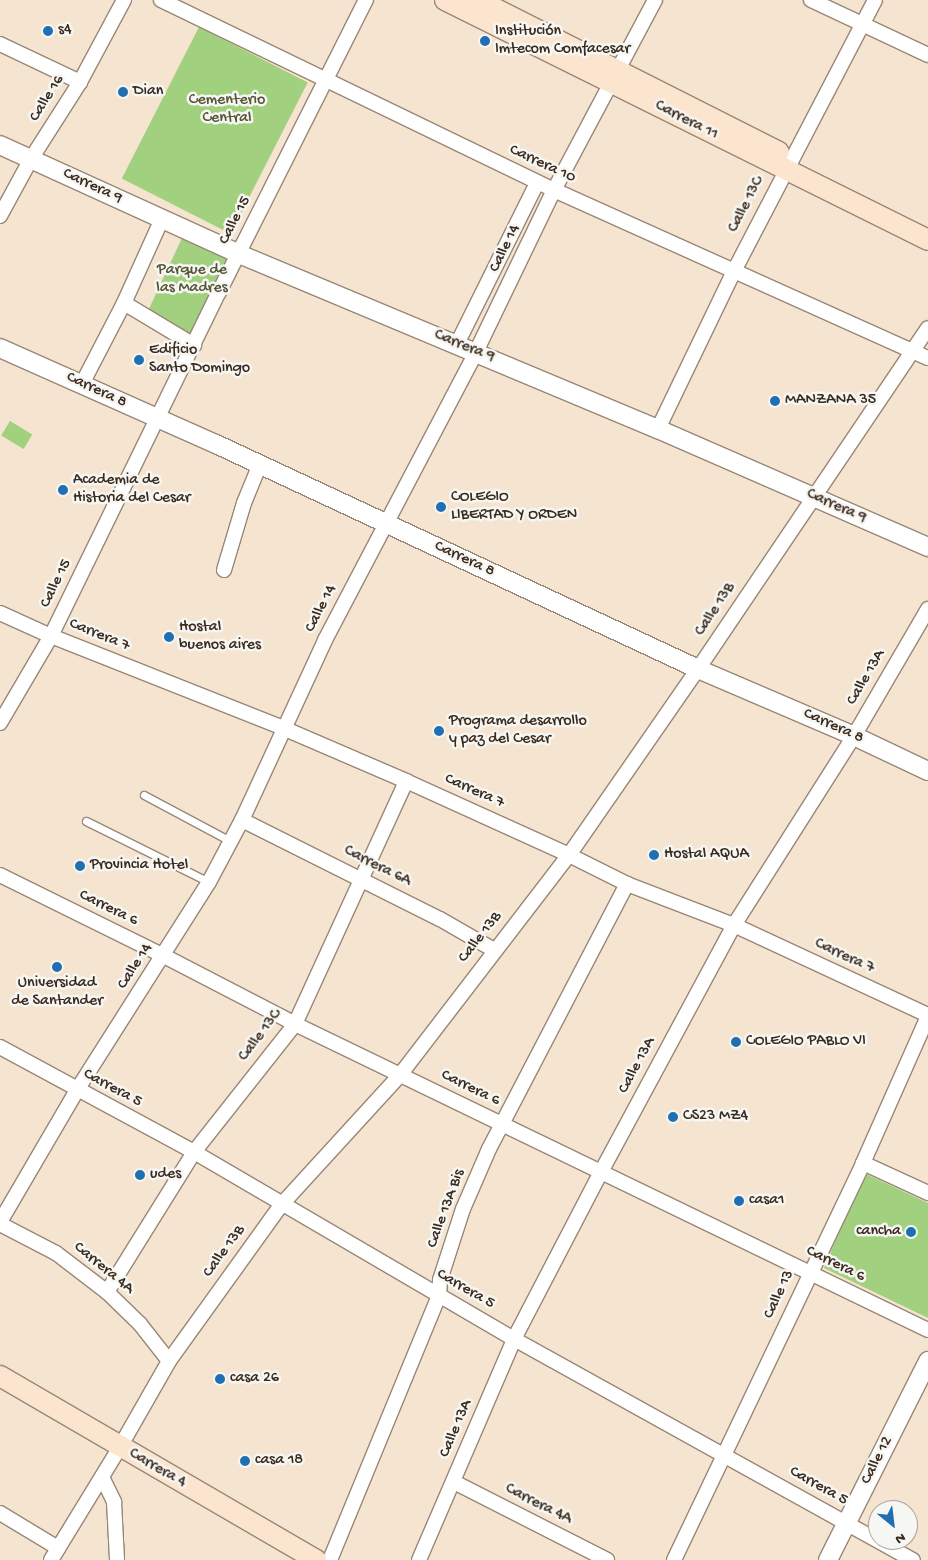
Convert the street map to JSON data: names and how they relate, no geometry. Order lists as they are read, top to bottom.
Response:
{
  "streets": {
    "main road": ["Carrera 11", "Carrera 4"],
    "street": [
      "Calle 16",
      "Carrera 10",
      "Carrera 9",
      "Calle 13C",
      "Calle 15",
      "Calle 14",
      "Carrera 8",
      "Calle 13B",
      "Carrera 7",
      "Calle 13A",
      "Carrera 6A",
      "Carrera 6",
      "Carrera 5",
      "Calle 13A Bis",
      "Carrera 4A",
      "Calle 13",
      "Calle 12"
    ]
  },
  "crossings": [
    ["Calle 16", "Carrera 9"],
    ["Carrera 11", "Calle 13C"],
    ["Carrera 11", "Calle 14"],
    ["Carrera 10", "Calle 13C"],
    ["Carrera 10", "Calle 15"],
    ["Carrera 10", "Calle 14"],
    ["Carrera 10", "Calle 13B"],
    ["Carrera 9", "Calle 13C"],
    ["Carrera 9", "Calle 15"],
    ["Carrera 9", "Calle 14"],
    ["Carrera 9", "Calle 13B"],
    ["Calle 13C", "Carrera 7"],
    ["Calle 13C", "Carrera 6A"],
    ["Calle 13C", "Carrera 6"],
    ["Calle 13C", "Carrera 5"],
    ["Calle 13C", "Carrera 4A"],
    ["Calle 15", "Carrera 8"],
    ["Calle 15", "Carrera 7"],
    ["Calle 14", "Carrera 8"],
    ["Calle 14", "Carrera 7"],
    ["Calle 14", "Carrera 6A"],
    ["Calle 14", "Carrera 6"],
    ["Calle 14", "Carrera 5"],
    ["Calle 14", "Carrera 4A"],
    ["Carrera 8", "Calle 13B"],
    ["Carrera 8", "Calle 13A"],
    ["Calle 13B", "Carrera 7"],
    ["Calle 13B", "Carrera 6A"],
    ["Calle 13B", "Carrera 6"],
    ["Calle 13B", "Carrera 5"],
    ["Calle 13B", "Carrera 4A"],
    ["Calle 13B", "Carrera 4"],
    ["Carrera 7", "Calle 13A"],
    ["Carrera 7", "Calle 13A Bis"],
    ["Carrera 7", "Calle 13"],
    ["Calle 13A", "Carrera 6"],
    ["Calle 13A", "Carrera 5"],
    ["Calle 13A", "Carrera 4A"],
    ["Carrera 6", "Calle 13A Bis"],
    ["Carrera 6", "Calle 13"],
    ["Carrera 5", "Calle 13A Bis"],
    ["Carrera 5", "Calle 13"],
    ["Carrera 5", "Calle 12"]
  ],
  "parks": ["Cementerio Central", "Parque de las Madres"],
  "places": [
    "s4",
    "Institución Imtecom Comfacesar",
    "Dian",
    "Edificio Santo Domingo",
    "MANZANA 35",
    "Academia de Historia del Cesar",
    "COLEGIO LIBERTAD Y ORDEN",
    "Hostal buenos aires",
    "Programa desarrollo y paz del Cesar",
    "Hostal AQUA",
    "Provincia Hotel",
    "Universidad de Santander",
    "COLEGIO PABLO VI",
    "CS23 MZ4",
    "udes",
    "casa1",
    "cancha",
    "casa 26",
    "casa 18"
  ],
  "north": "bottom right"
}
